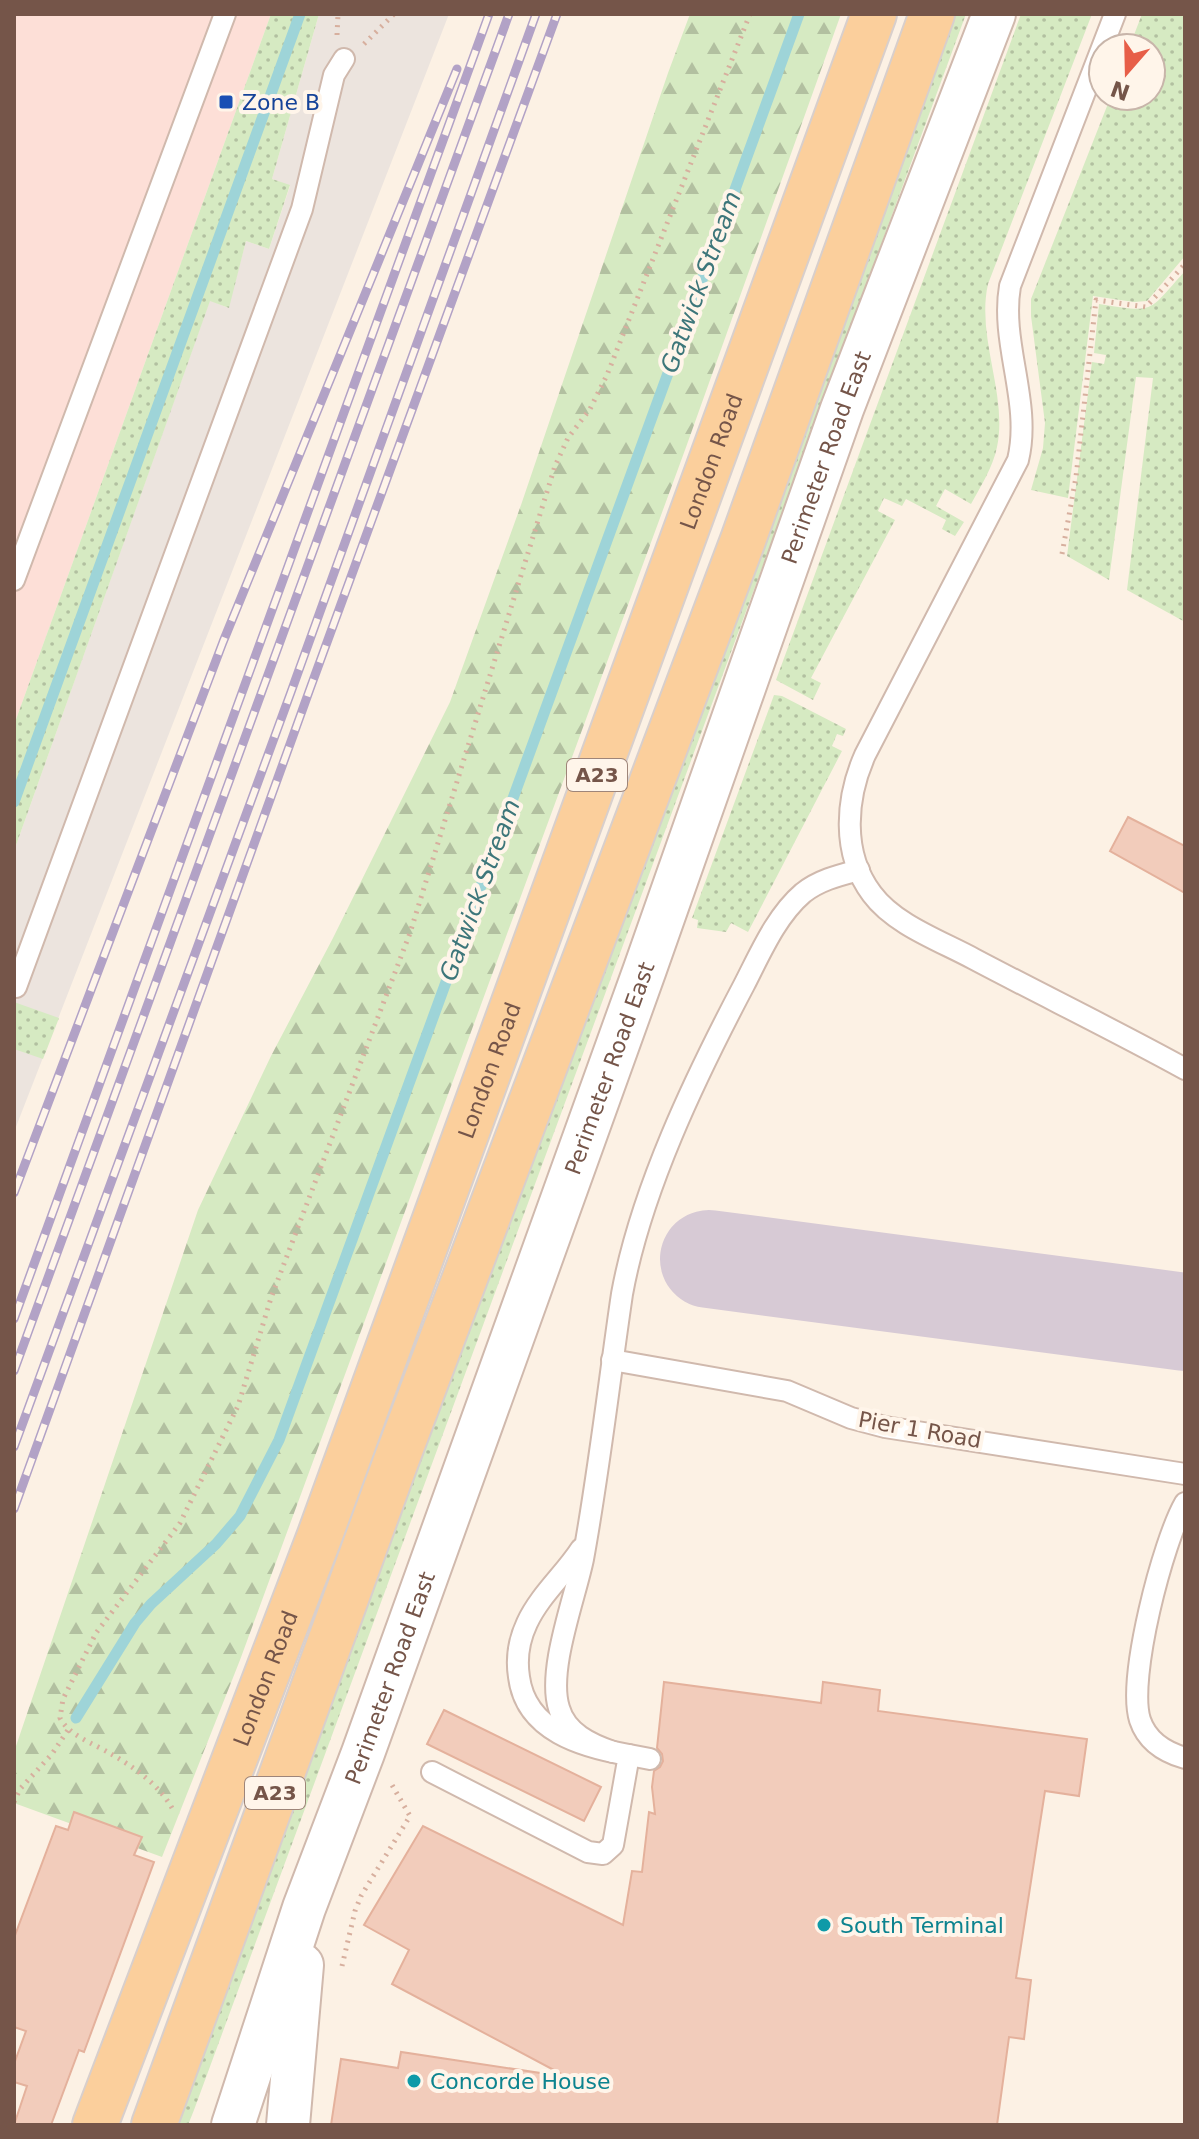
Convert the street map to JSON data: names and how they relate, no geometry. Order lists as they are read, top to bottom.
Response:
{
  "streets": {
    "main road": ["London Road", "A23"],
    "street": ["Perimeter Road East"],
    "lane": ["Pier 1 Road"]
  },
  "water": ["Gatwick Stream"],
  "places": {
    "transit": ["Zone B"],
    "other": ["South Terminal", "Concorde House"]
  },
  "north": "bottom"
}
